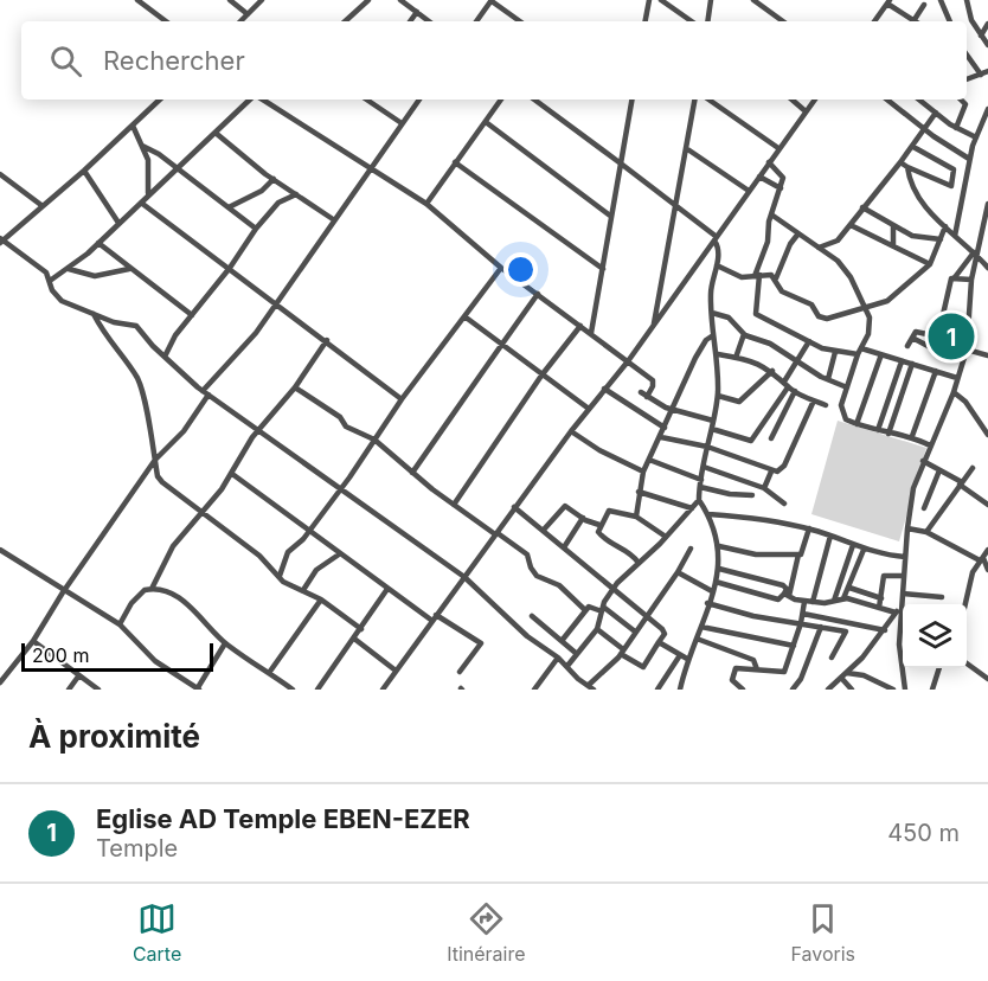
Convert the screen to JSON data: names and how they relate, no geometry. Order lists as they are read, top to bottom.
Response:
{
  "scale_bar": "200 m",
  "page": {
    "search": "Rechercher",
    "pins": "1",
    "scale": "200 m",
    "heading": "À proximité",
    "list": [
      {
        "mark": "1",
        "name": "Eglise AD Temple EBEN-EZER",
        "note": "Temple",
        "value": "450 m"
      }
    ],
    "nav": ["Carte", "Itinéraire", "Favoris"]
  }
}
